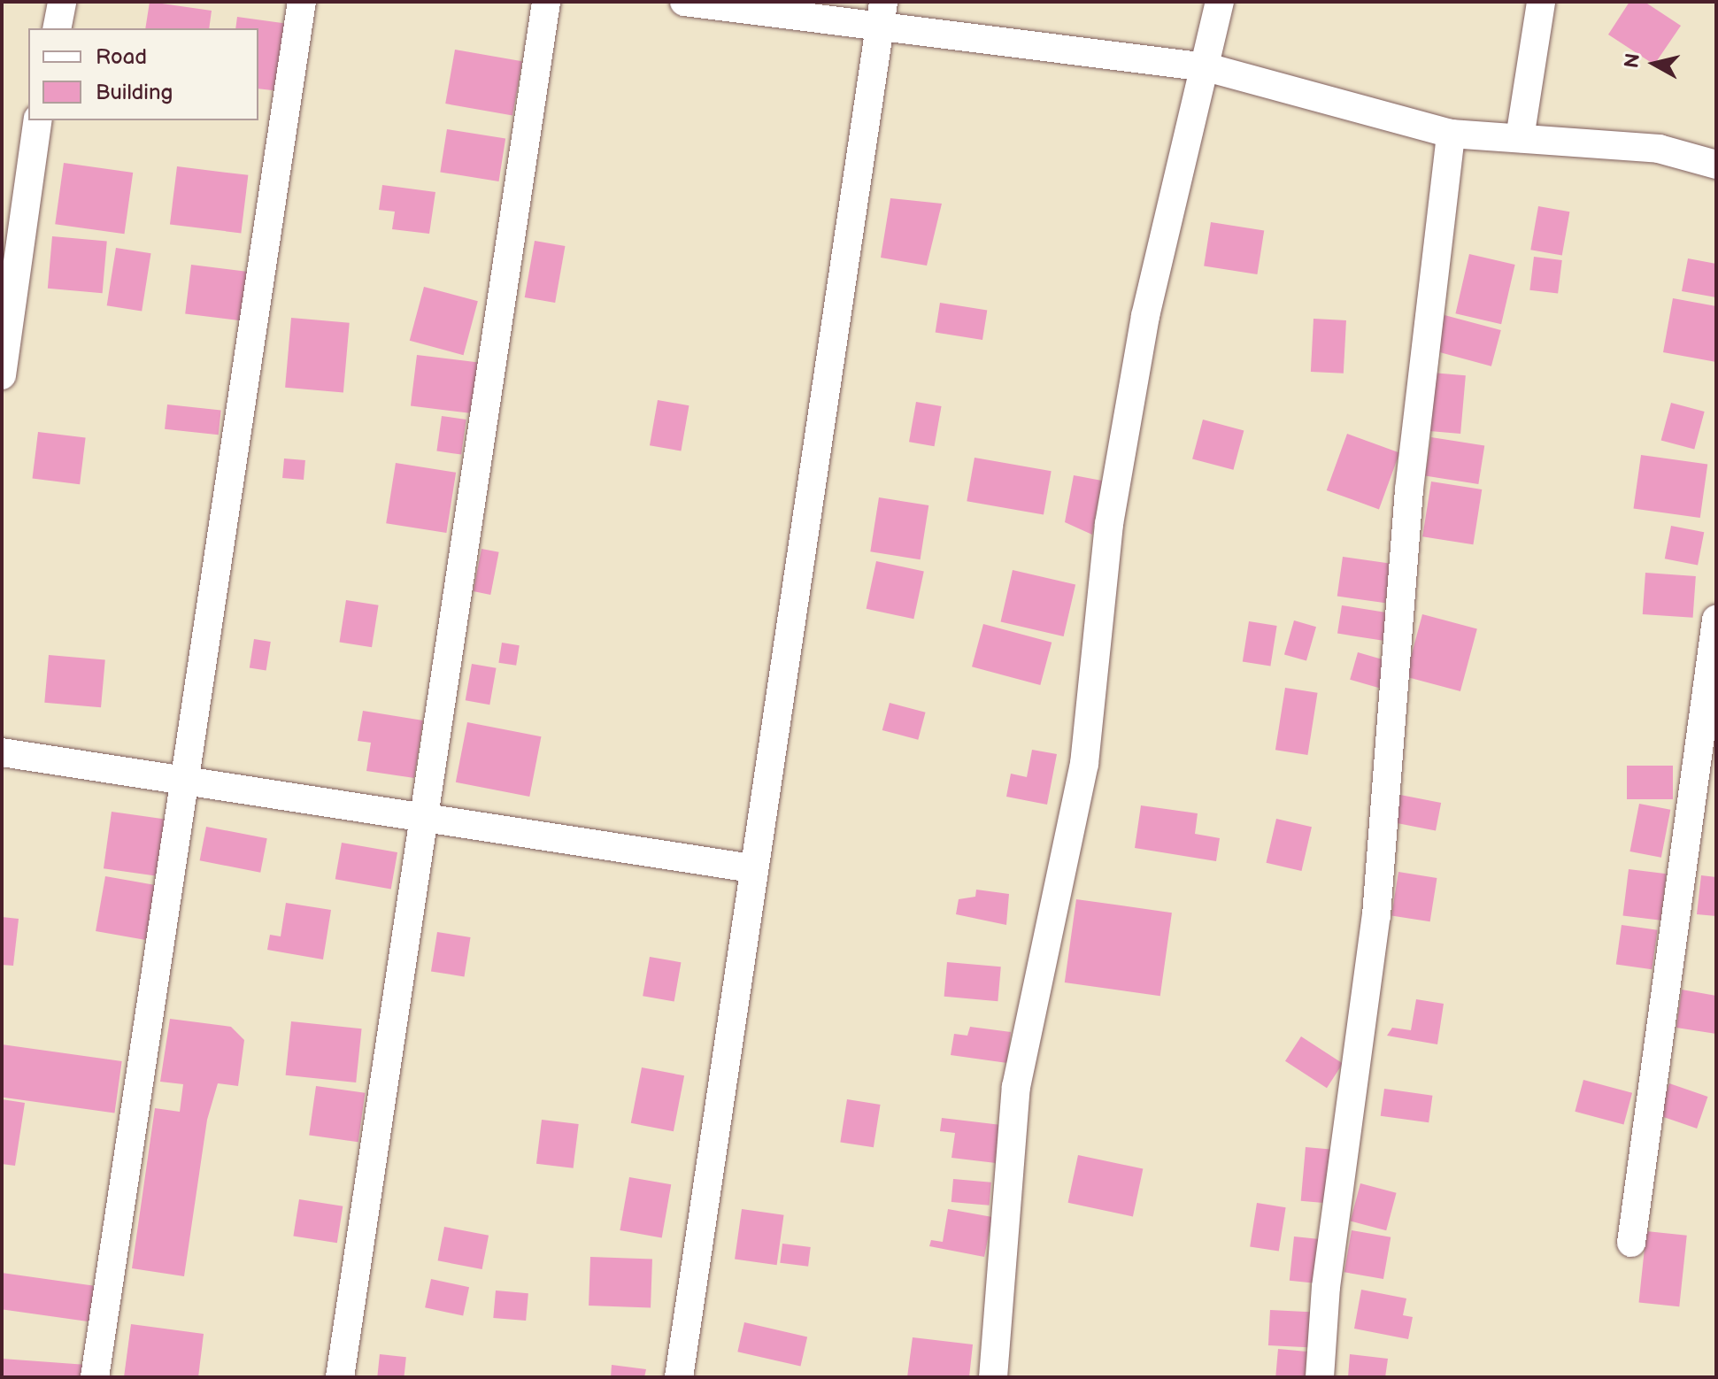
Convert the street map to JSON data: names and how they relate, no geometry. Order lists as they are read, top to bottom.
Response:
{
  "legend": ["Road", "Building"],
  "north": "left"
}
